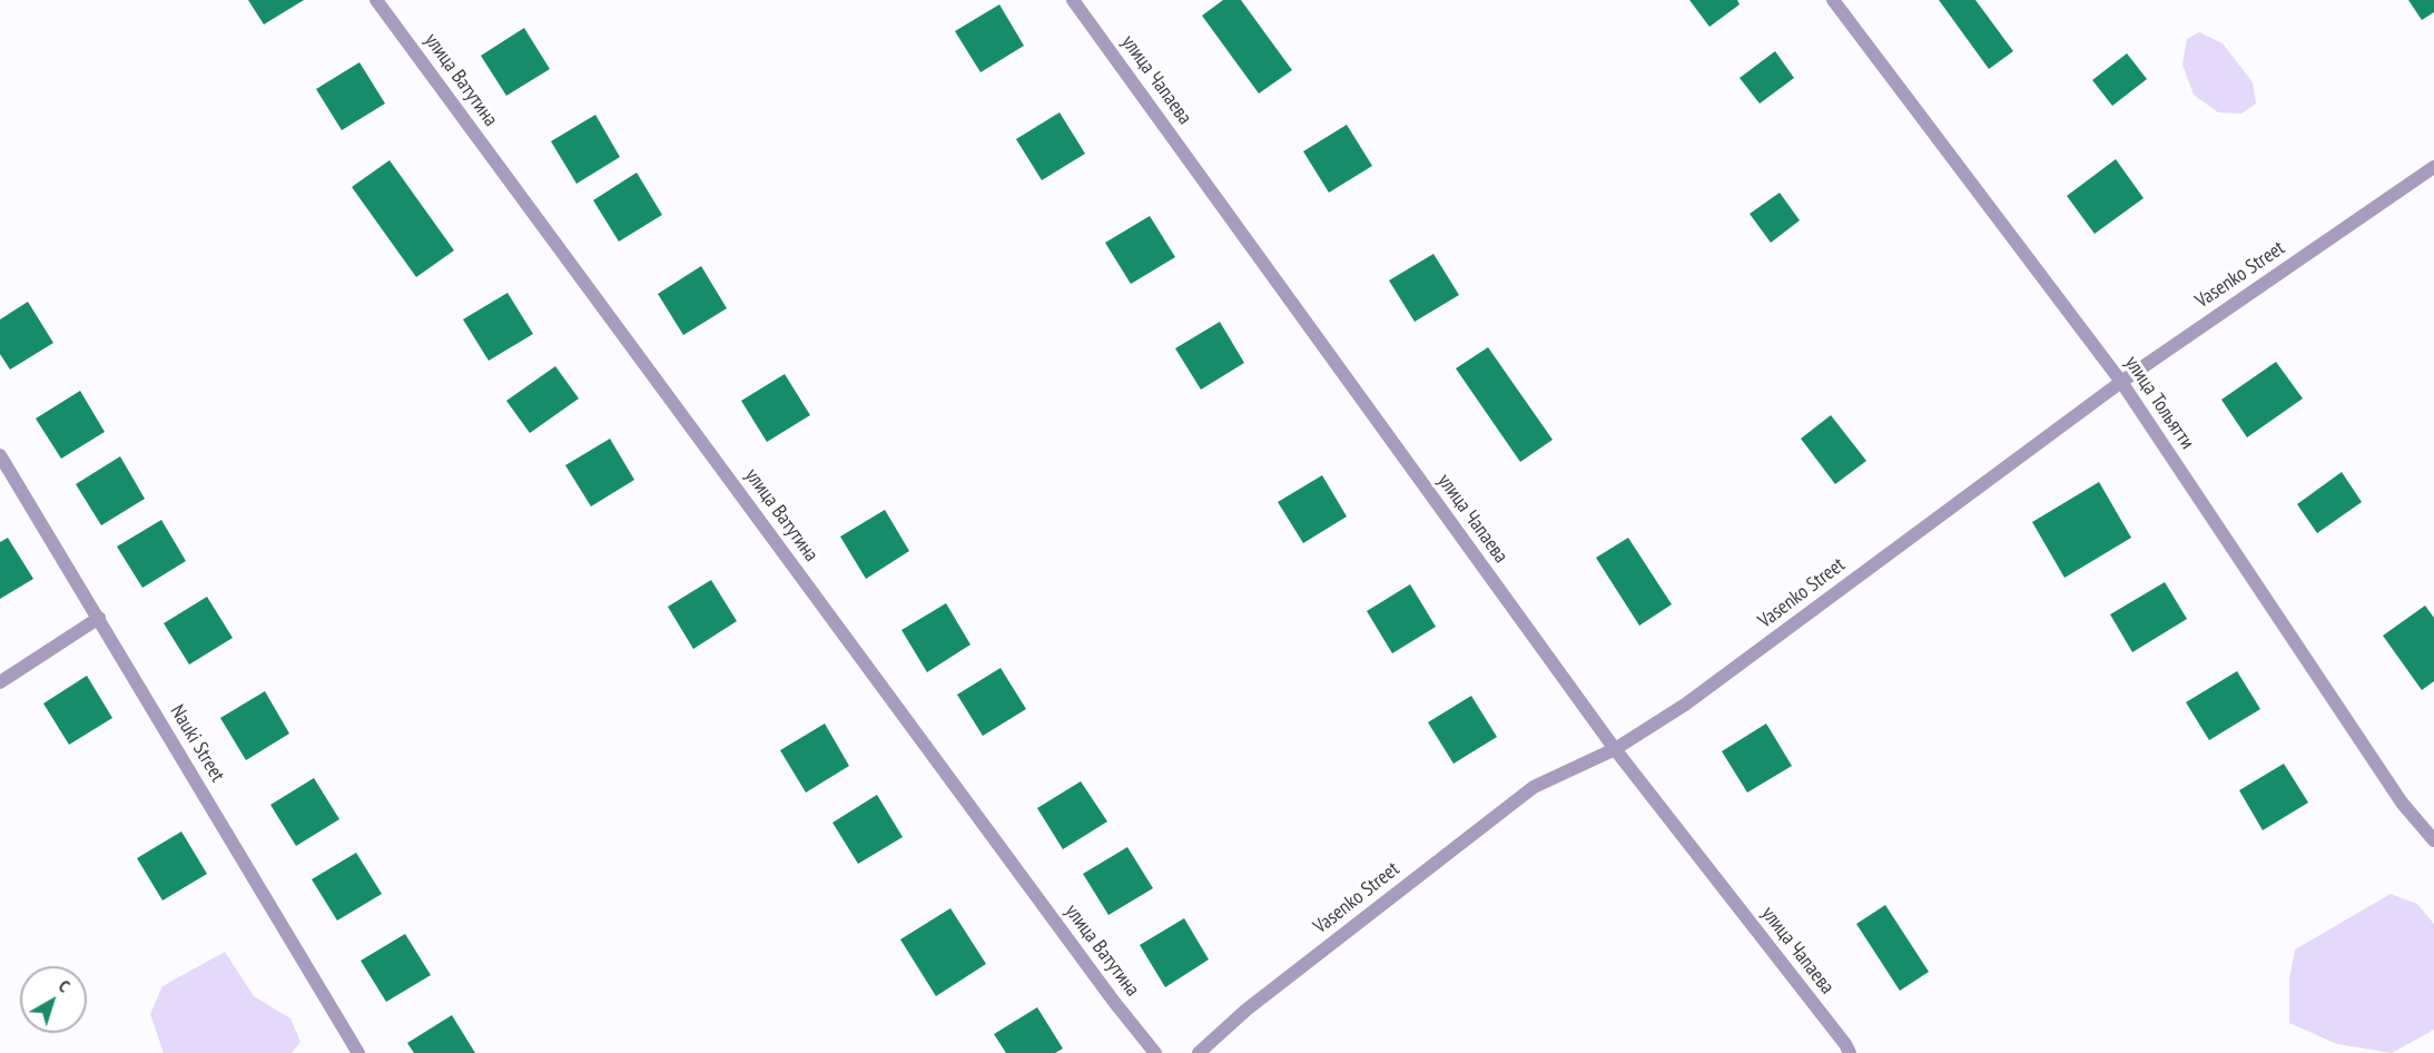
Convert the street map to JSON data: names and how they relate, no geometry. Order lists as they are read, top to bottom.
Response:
{
  "streets": {
    "street": [
      "улица Ватутина",
      "улица Чапаева",
      "Vasenko Street",
      "улица Тольятти",
      "Nauki Street"
    ]
  },
  "crossings": [
    ["улица Чапаева", "Vasenko Street"],
    ["Vasenko Street", "улица Тольятти"]
  ],
  "north": "top right"
}
